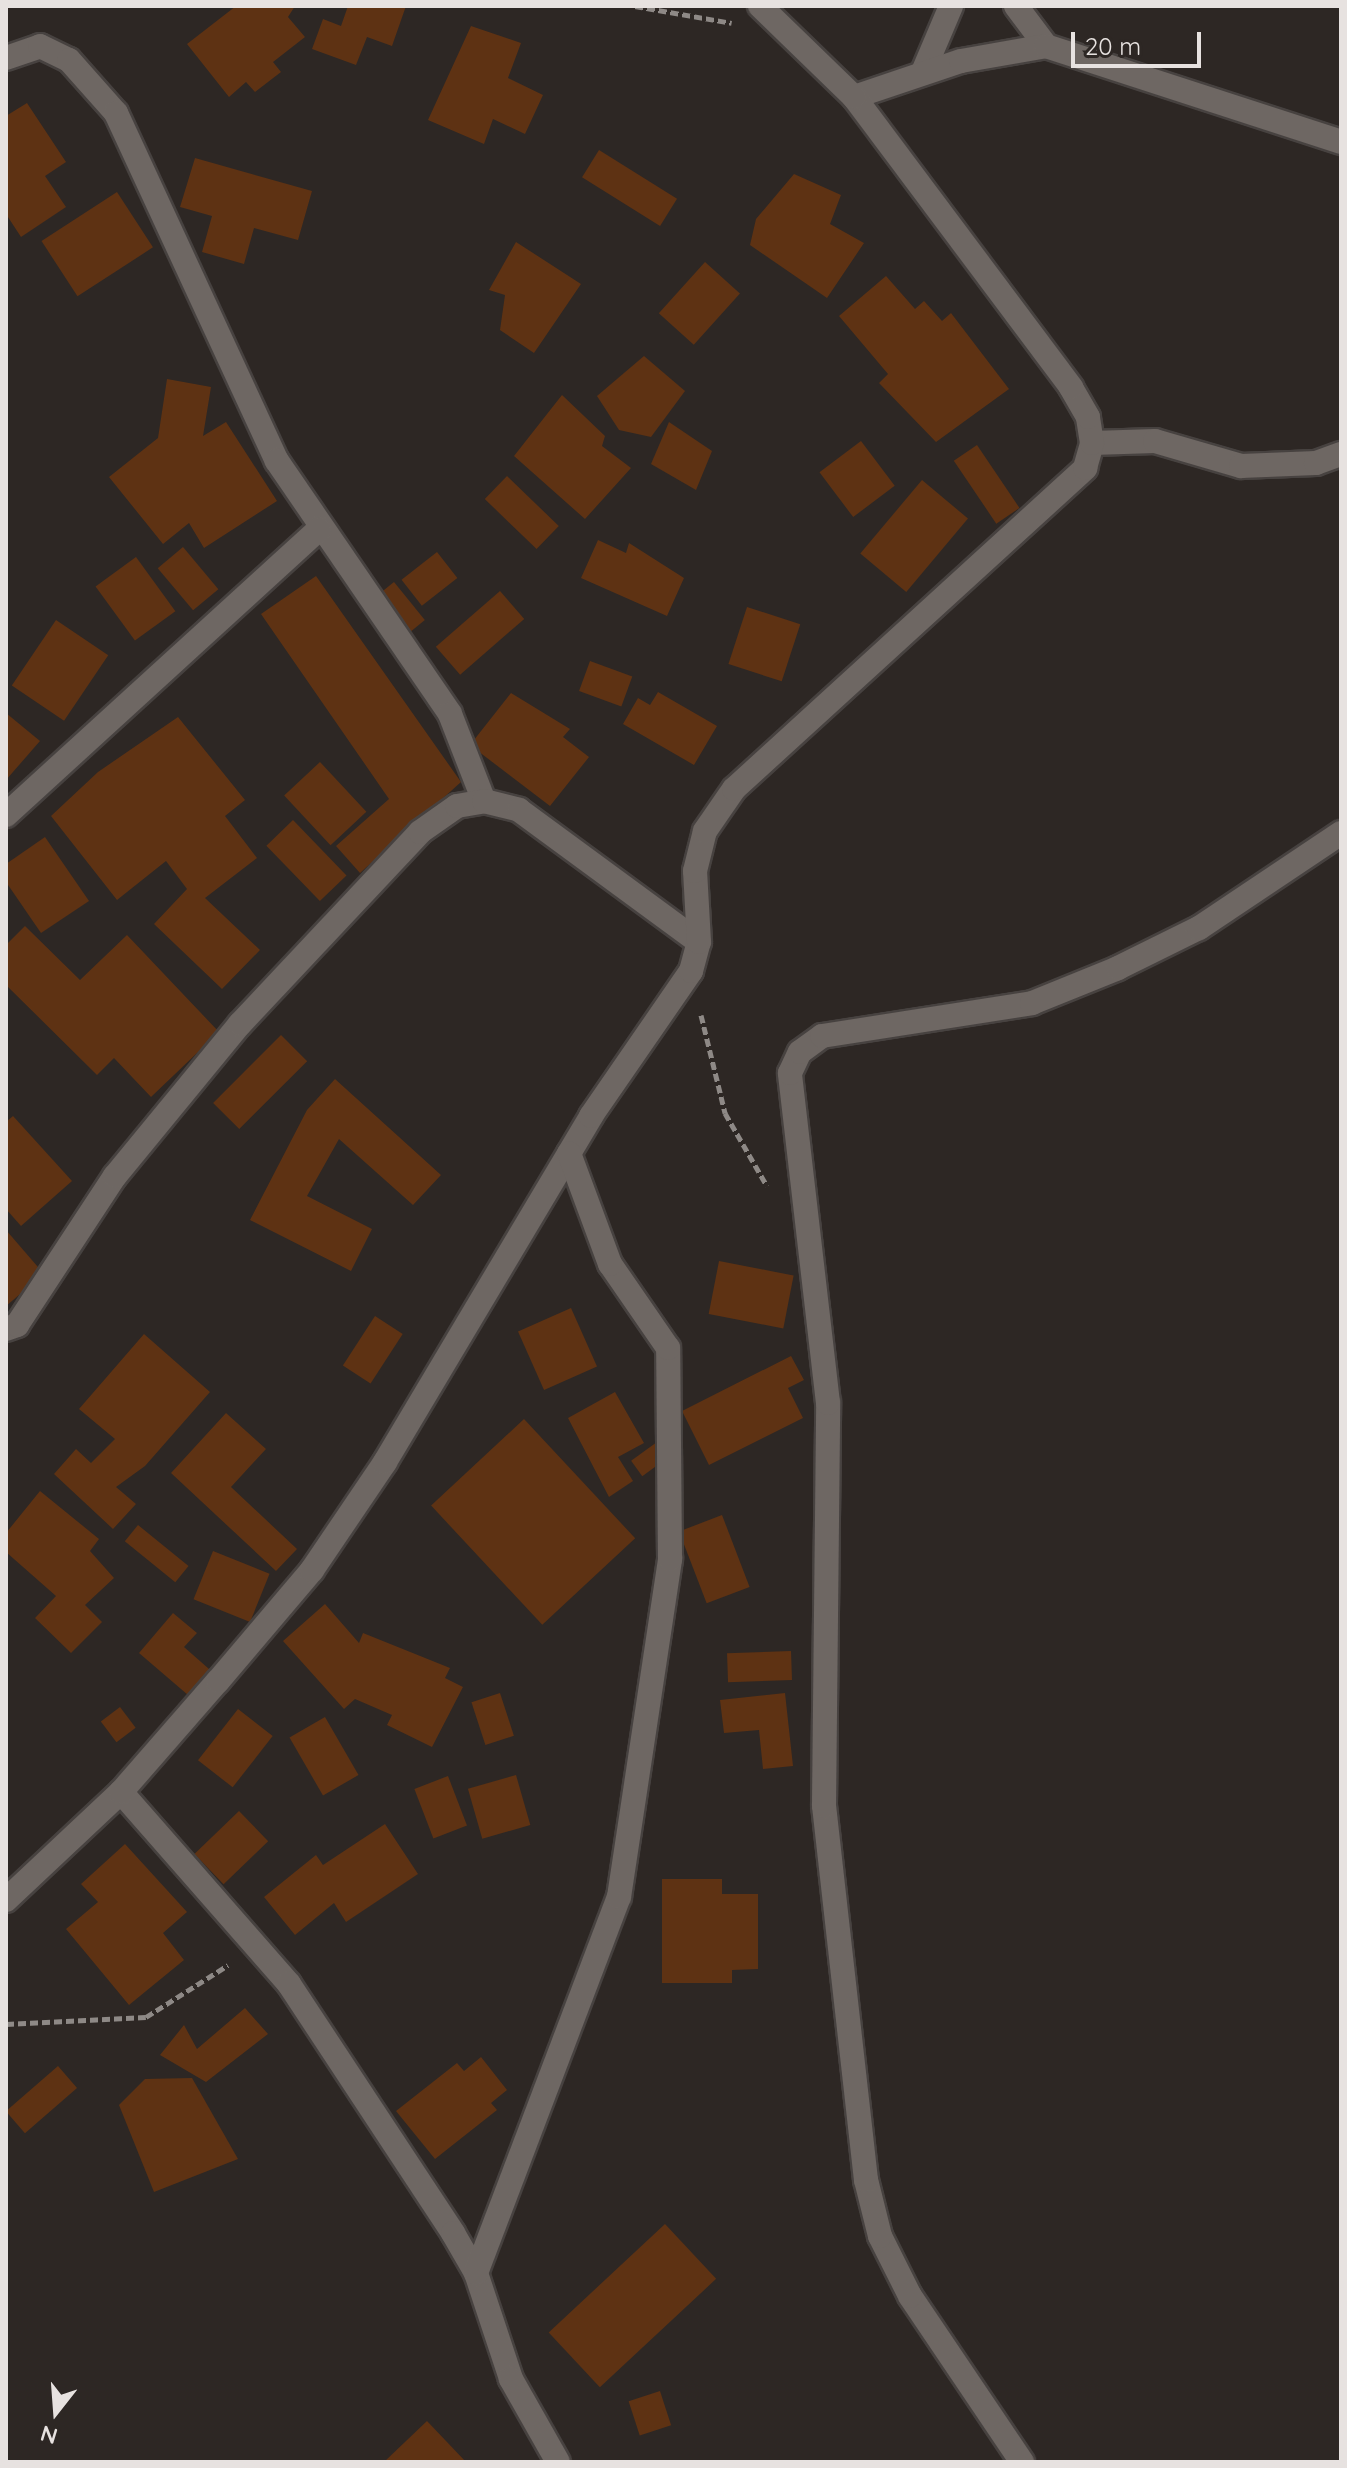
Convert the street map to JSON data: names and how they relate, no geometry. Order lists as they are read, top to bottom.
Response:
{
  "scale_bar": "20 m",
  "north": "bottom"
}
